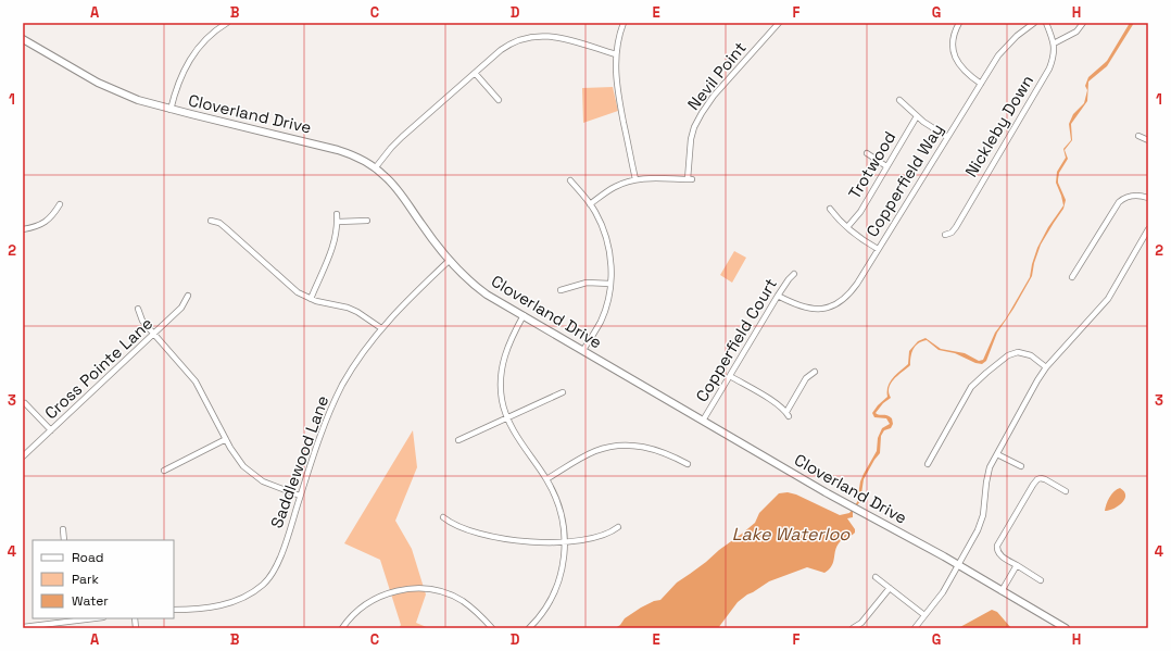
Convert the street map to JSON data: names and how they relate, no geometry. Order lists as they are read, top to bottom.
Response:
{
  "streets": {
    "main road": ["Cloverland Drive"],
    "street": [
      "Nevil Point",
      "Nickleby Down",
      "Trotwood",
      "Copperfield Way",
      "Copperfield Court",
      "Cross Pointe Lane",
      "Saddlewood Lane"
    ]
  },
  "crossings": [
    ["Cloverland Drive", "Copperfield Court"],
    ["Cloverland Drive", "Saddlewood Lane"],
    ["Copperfield Way", "Copperfield Court"]
  ],
  "water": ["Lake Waterloo"],
  "legend": ["Road", "Park", "Water"],
  "grid": {
    "columns": [
      "A",
      "B",
      "C",
      "D",
      "E",
      "F",
      "G",
      "H"
    ],
    "rows": [
      "1",
      "2",
      "3",
      "4"
    ]
  }
}
